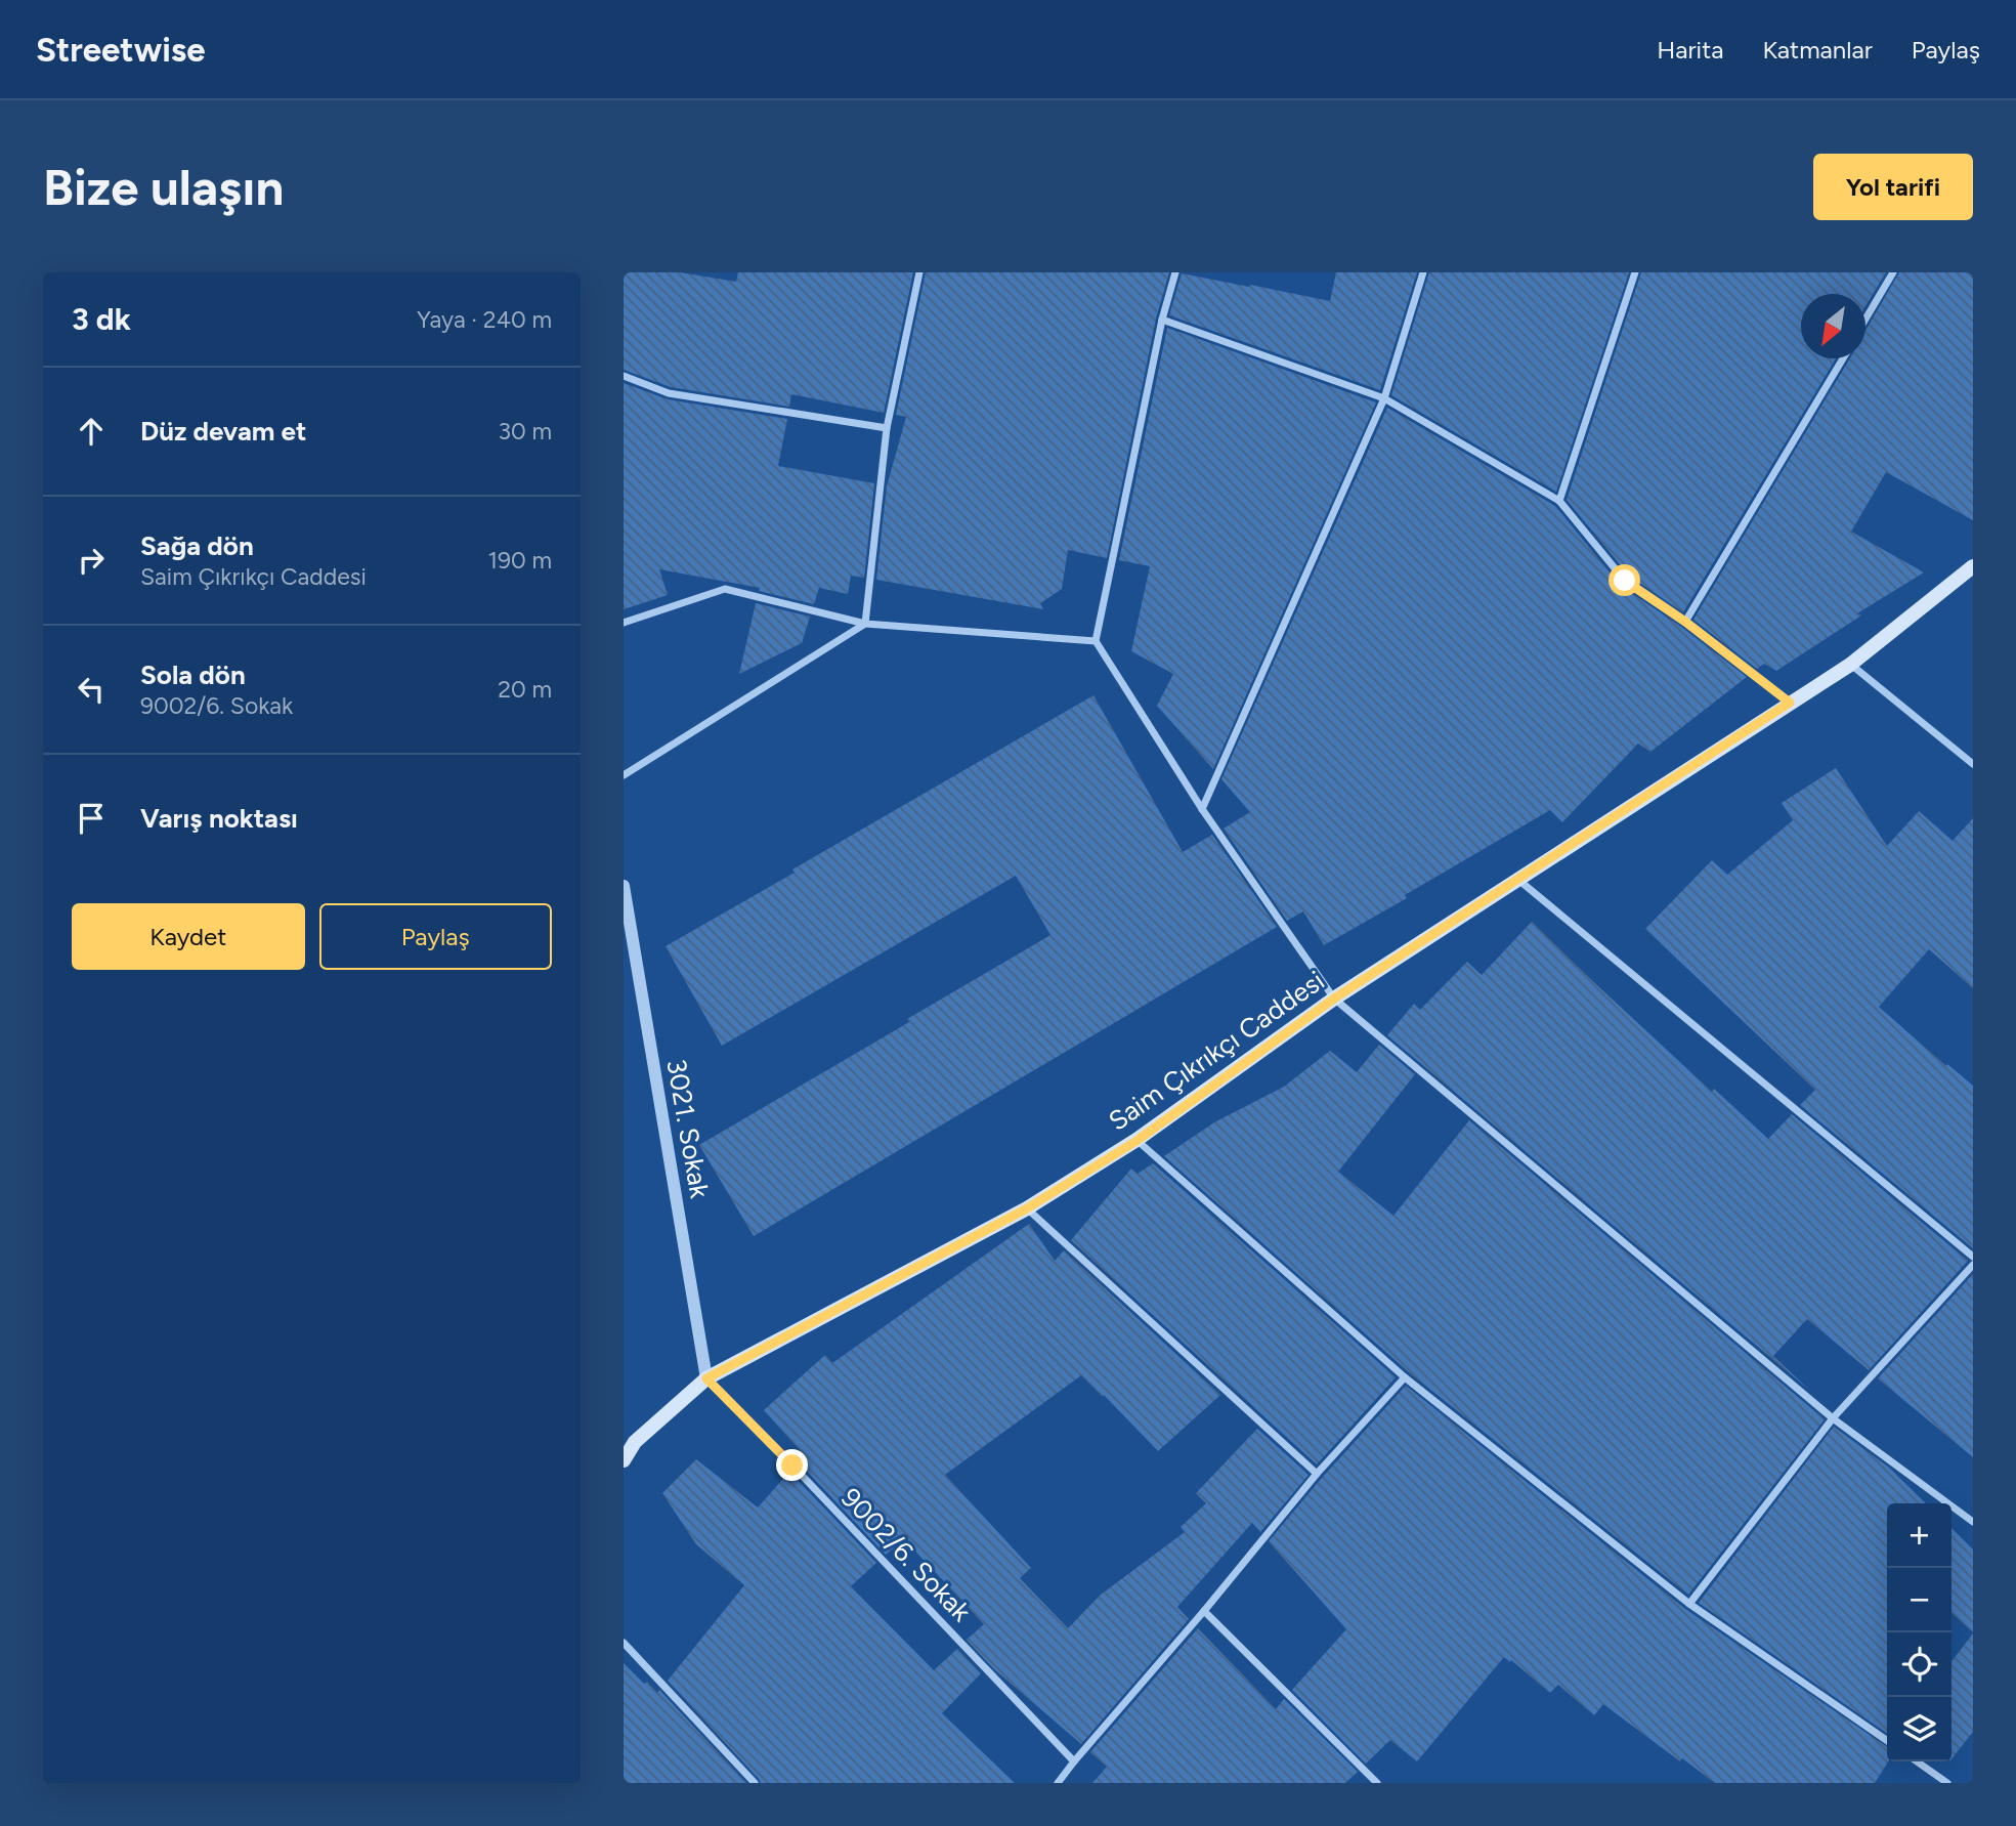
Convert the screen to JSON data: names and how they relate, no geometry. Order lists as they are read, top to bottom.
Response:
{
  "streets": {
    "main road": ["Saim Çıkrıkçı Caddesi"],
    "street": ["3021. Sokak", "9002/6. Sokak"]
  },
  "crossings": [
    ["Saim Çıkrıkçı Caddesi", "3021. Sokak"],
    ["Saim Çıkrıkçı Caddesi", "9002/6. Sokak"],
    ["3021. Sokak", "9002/6. Sokak"]
  ],
  "north": "bottom left",
  "page": {
    "header": "Streetwise",
    "nav": ["Harita", "Katmanlar", "Paylaş"],
    "buttons": [
      "Yol tarifi",
      ["Kaydet", "Paylaş"]
    ],
    "title": "Bize ulaşın",
    "heading": ["3 dk", "Yaya · 240 m"],
    "list": [
      ["Düz devam et", "30 m"],
      ["Sağa dön", "Saim Çıkrıkçı Caddesi", "190 m"],
      ["Sola dön", "9002/6. Sokak", "20 m"],
      "Varış noktası"
    ],
    "map_buttons": ["+", "−"]
  }
}
